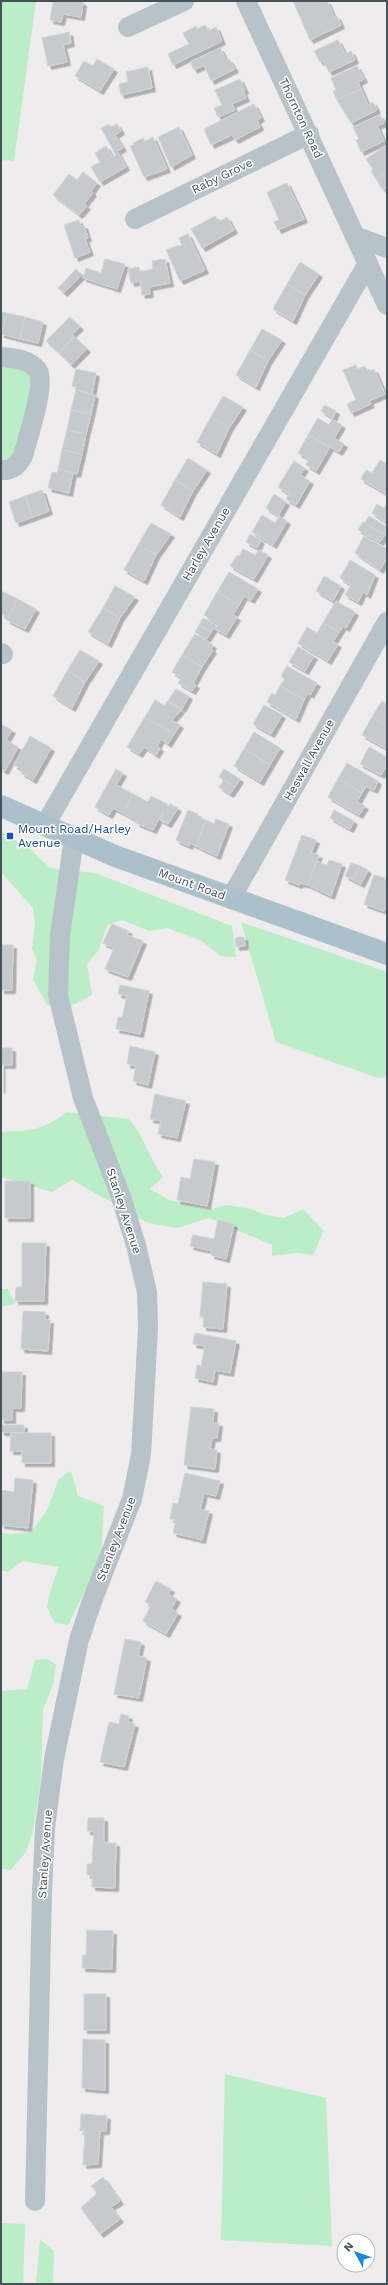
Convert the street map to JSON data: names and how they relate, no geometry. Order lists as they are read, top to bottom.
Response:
{
  "streets": {
    "main road": ["Mount Road"],
    "street": [
      "Thornton Road",
      "Raby Grove",
      "Harley Avenue",
      "Heswall Avenue",
      "Stanley Avenue"
    ]
  },
  "crossings": [
    ["Thornton Road", "Raby Grove"],
    ["Thornton Road", "Harley Avenue"],
    ["Harley Avenue", "Mount Road"],
    ["Heswall Avenue", "Mount Road"],
    ["Mount Road", "Stanley Avenue"]
  ],
  "places": {
    "transit": ["Mount Road/Harley Avenue"]
  },
  "north": "top left"
}
